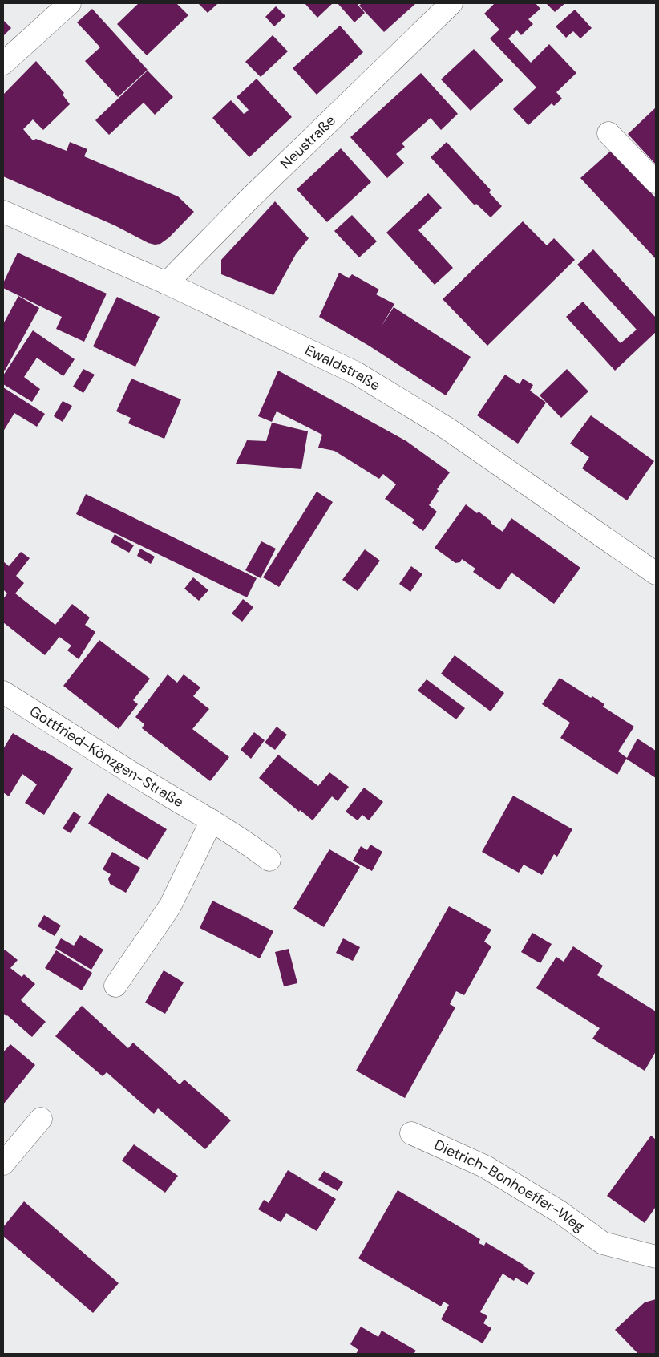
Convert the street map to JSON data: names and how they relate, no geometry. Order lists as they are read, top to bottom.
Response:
{
  "streets": {
    "street": [
      "Neustraße",
      "Ewaldstraße",
      "Gottfried-Könzgen-Straße",
      "Dietrich-Bonhoeffer-Weg"
    ]
  },
  "crossings": [
    ["Neustraße", "Ewaldstraße"]
  ]
}
